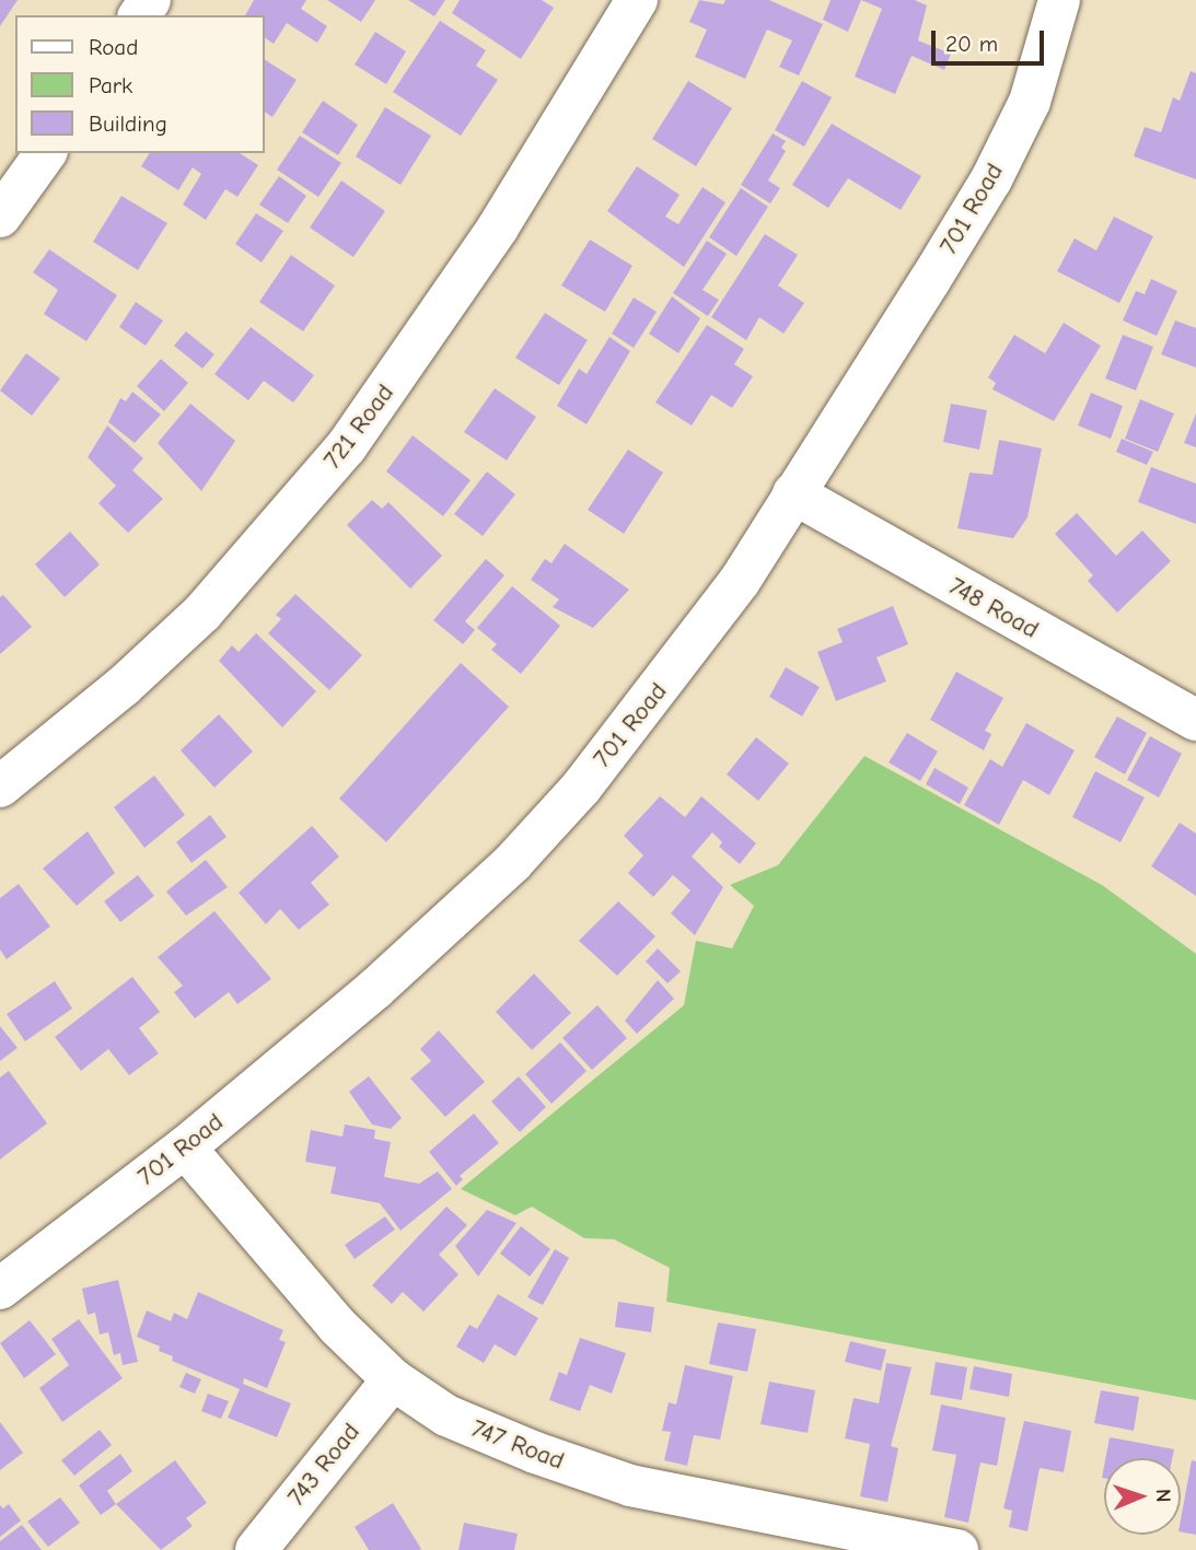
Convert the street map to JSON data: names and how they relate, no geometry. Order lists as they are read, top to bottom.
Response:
{
  "streets": {
    "street": [
      "701 Road",
      "721 Road",
      "748 Road",
      "747 Road",
      "743 Road"
    ]
  },
  "crossings": [
    ["701 Road", "748 Road"],
    ["701 Road", "747 Road"],
    ["747 Road", "743 Road"]
  ],
  "legend": ["Road", "Park", "Building"],
  "scale_bar": "20 m",
  "north": "right"
}
